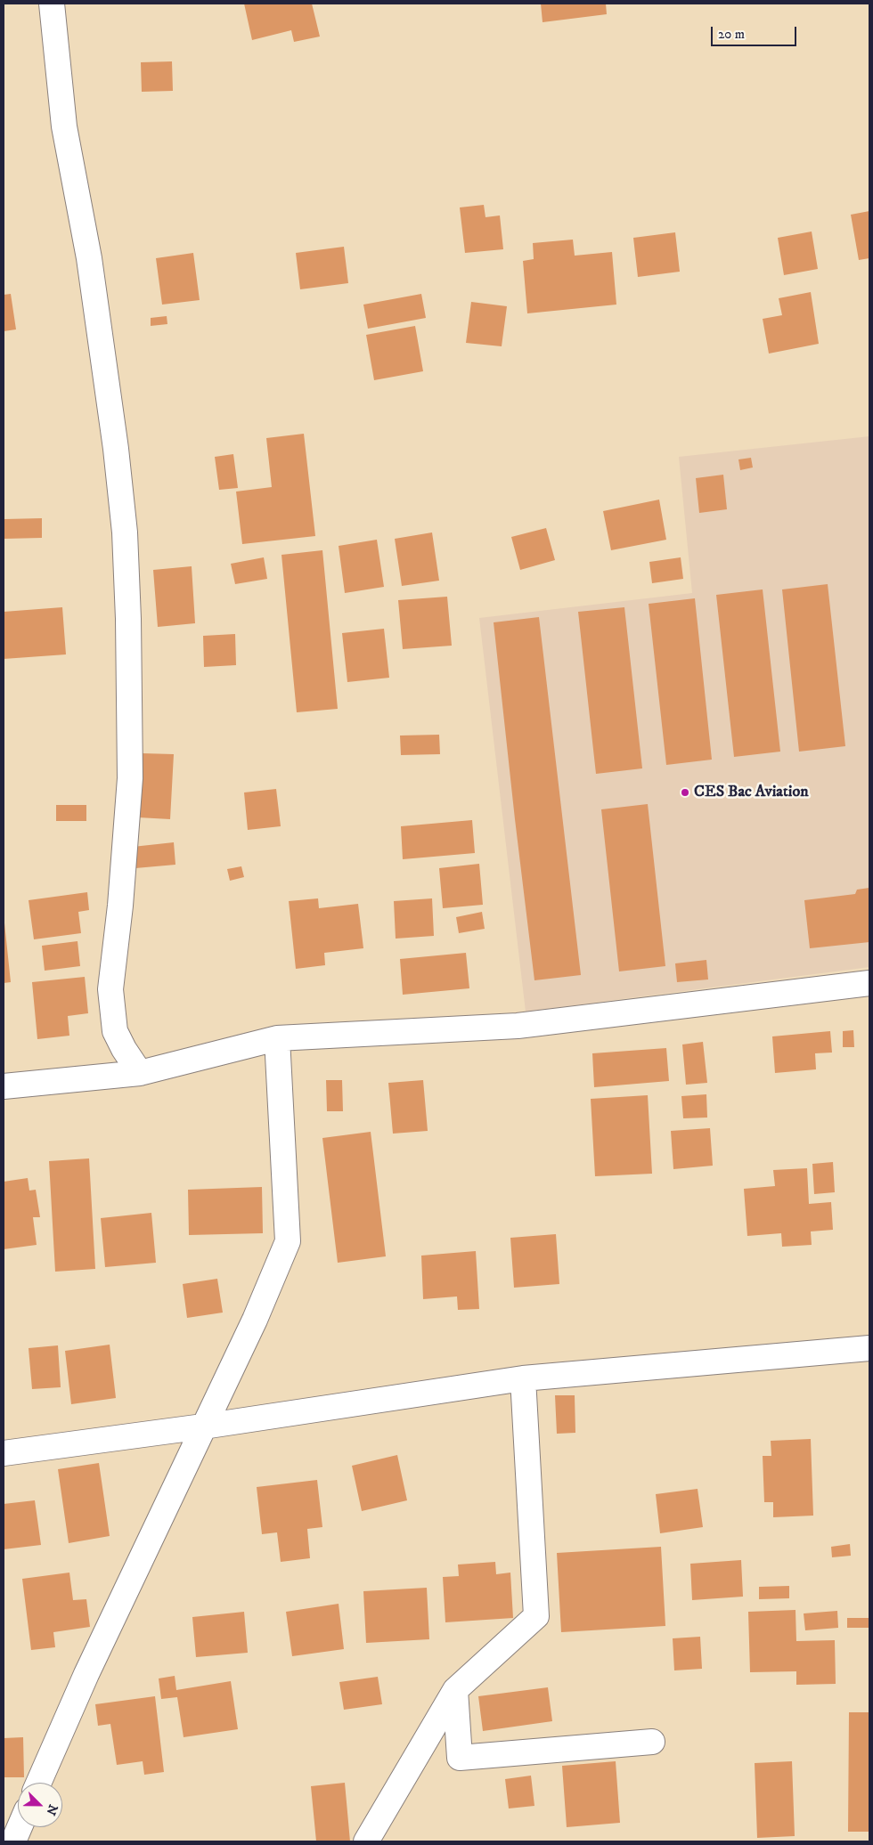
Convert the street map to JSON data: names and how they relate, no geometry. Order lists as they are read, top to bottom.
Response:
{
  "places": ["CES Bac Aviation"],
  "scale_bar": "20 m",
  "north": "bottom right"
}
